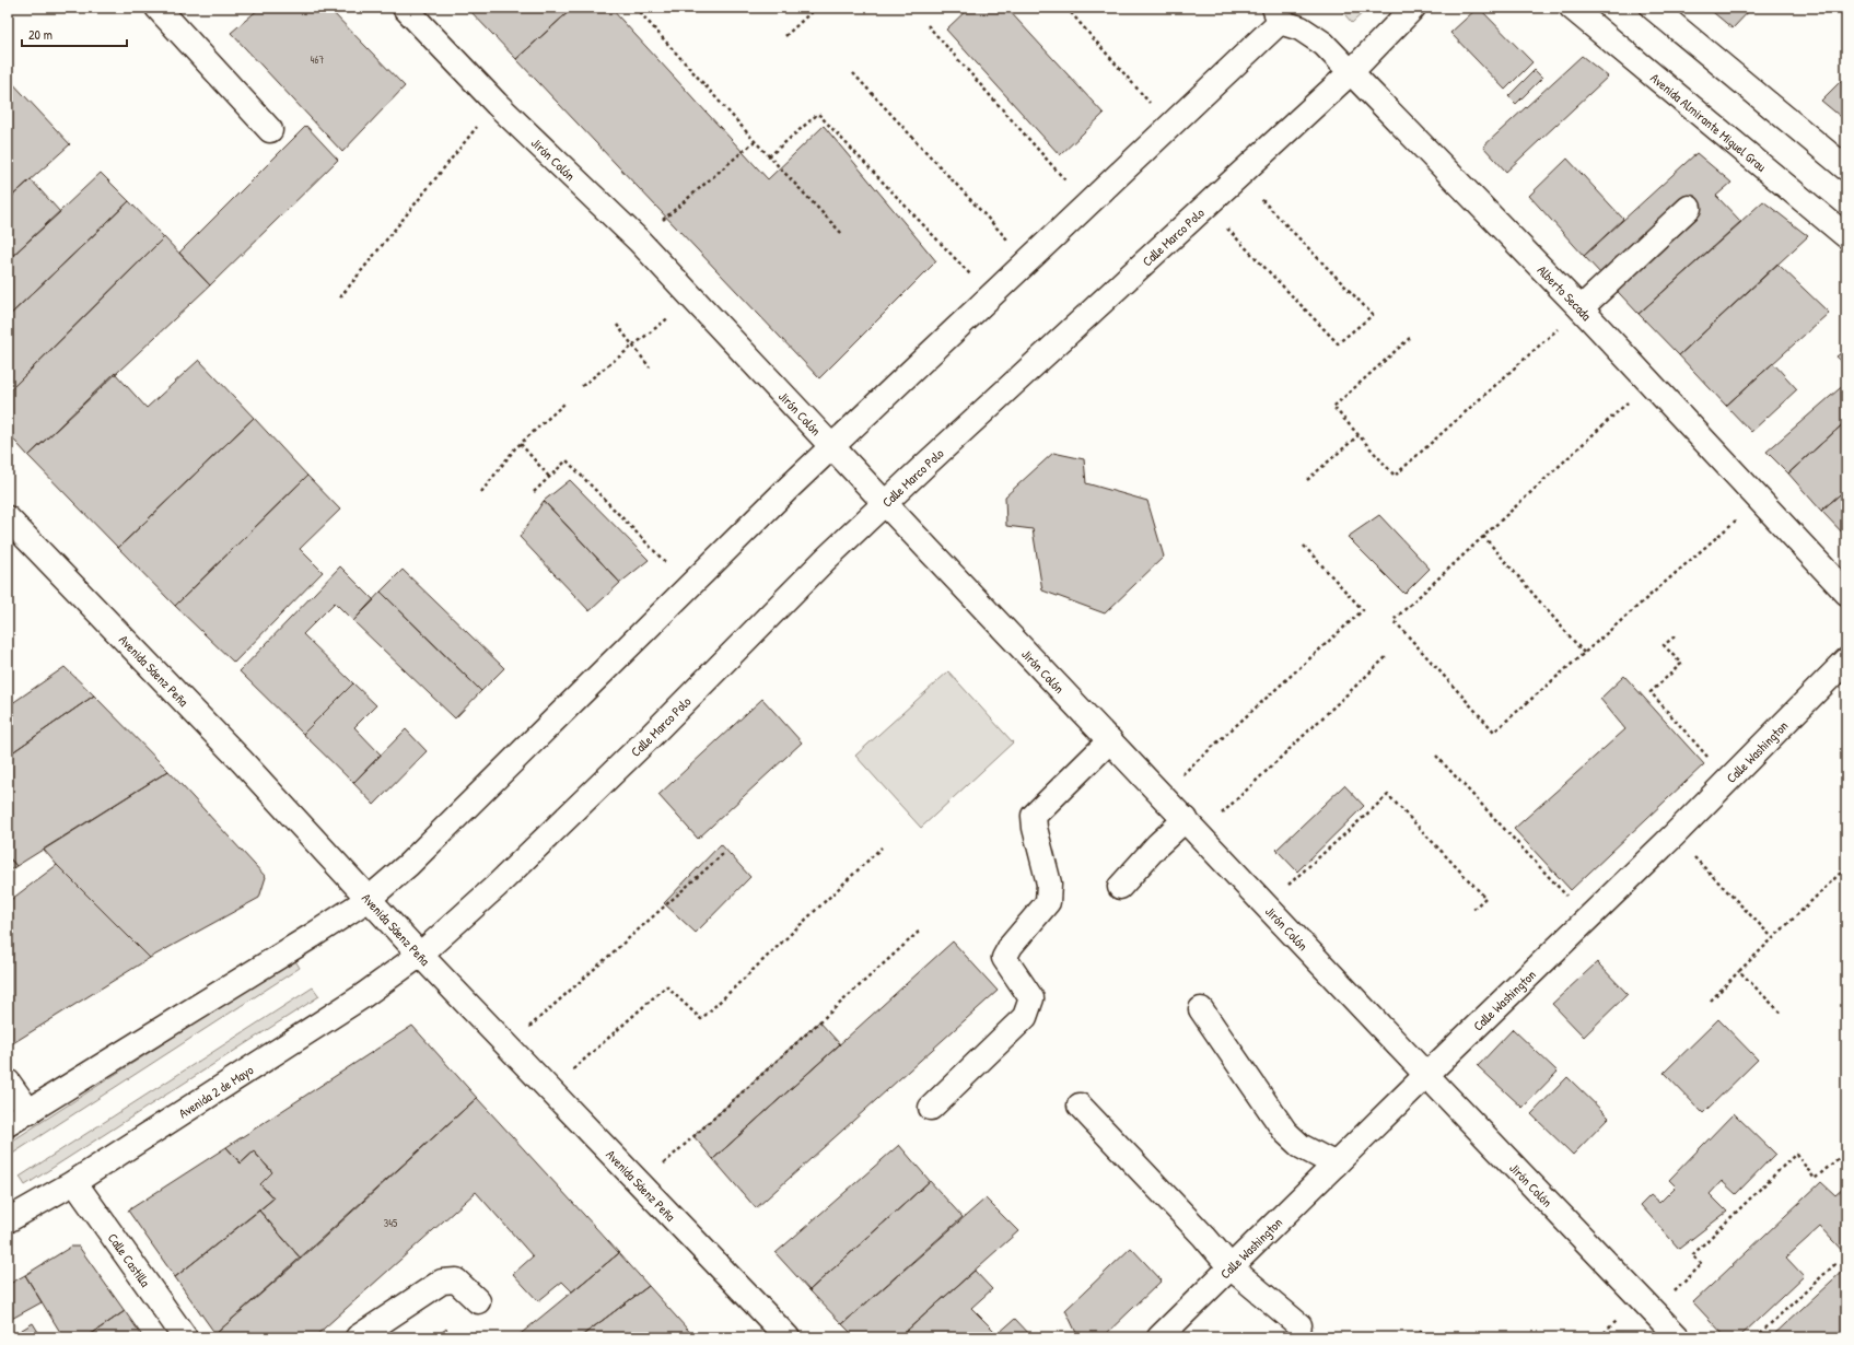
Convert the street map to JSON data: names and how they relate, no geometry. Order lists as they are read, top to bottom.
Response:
{
  "streets": {
    "street": [
      "Avenida Almirante Miguel Grau",
      "Jirón Colón",
      "Calle Marco Polo",
      "Alberto Secada",
      "Avenida Sáenz Peña",
      "Calle Washington",
      "Avenida 2 de Mayo",
      "Calle Castilla"
    ]
  },
  "crossings": [
    ["Jirón Colón", "Calle Marco Polo"],
    ["Jirón Colón", "Calle Washington"],
    ["Calle Marco Polo", "Alberto Secada"],
    ["Calle Marco Polo", "Avenida Sáenz Peña"],
    ["Calle Marco Polo", "Avenida 2 de Mayo"],
    ["Avenida Sáenz Peña", "Avenida 2 de Mayo"],
    ["Avenida 2 de Mayo", "Calle Castilla"]
  ],
  "house_numbers": ["467", "345"],
  "scale_bar": "20 m"
}
